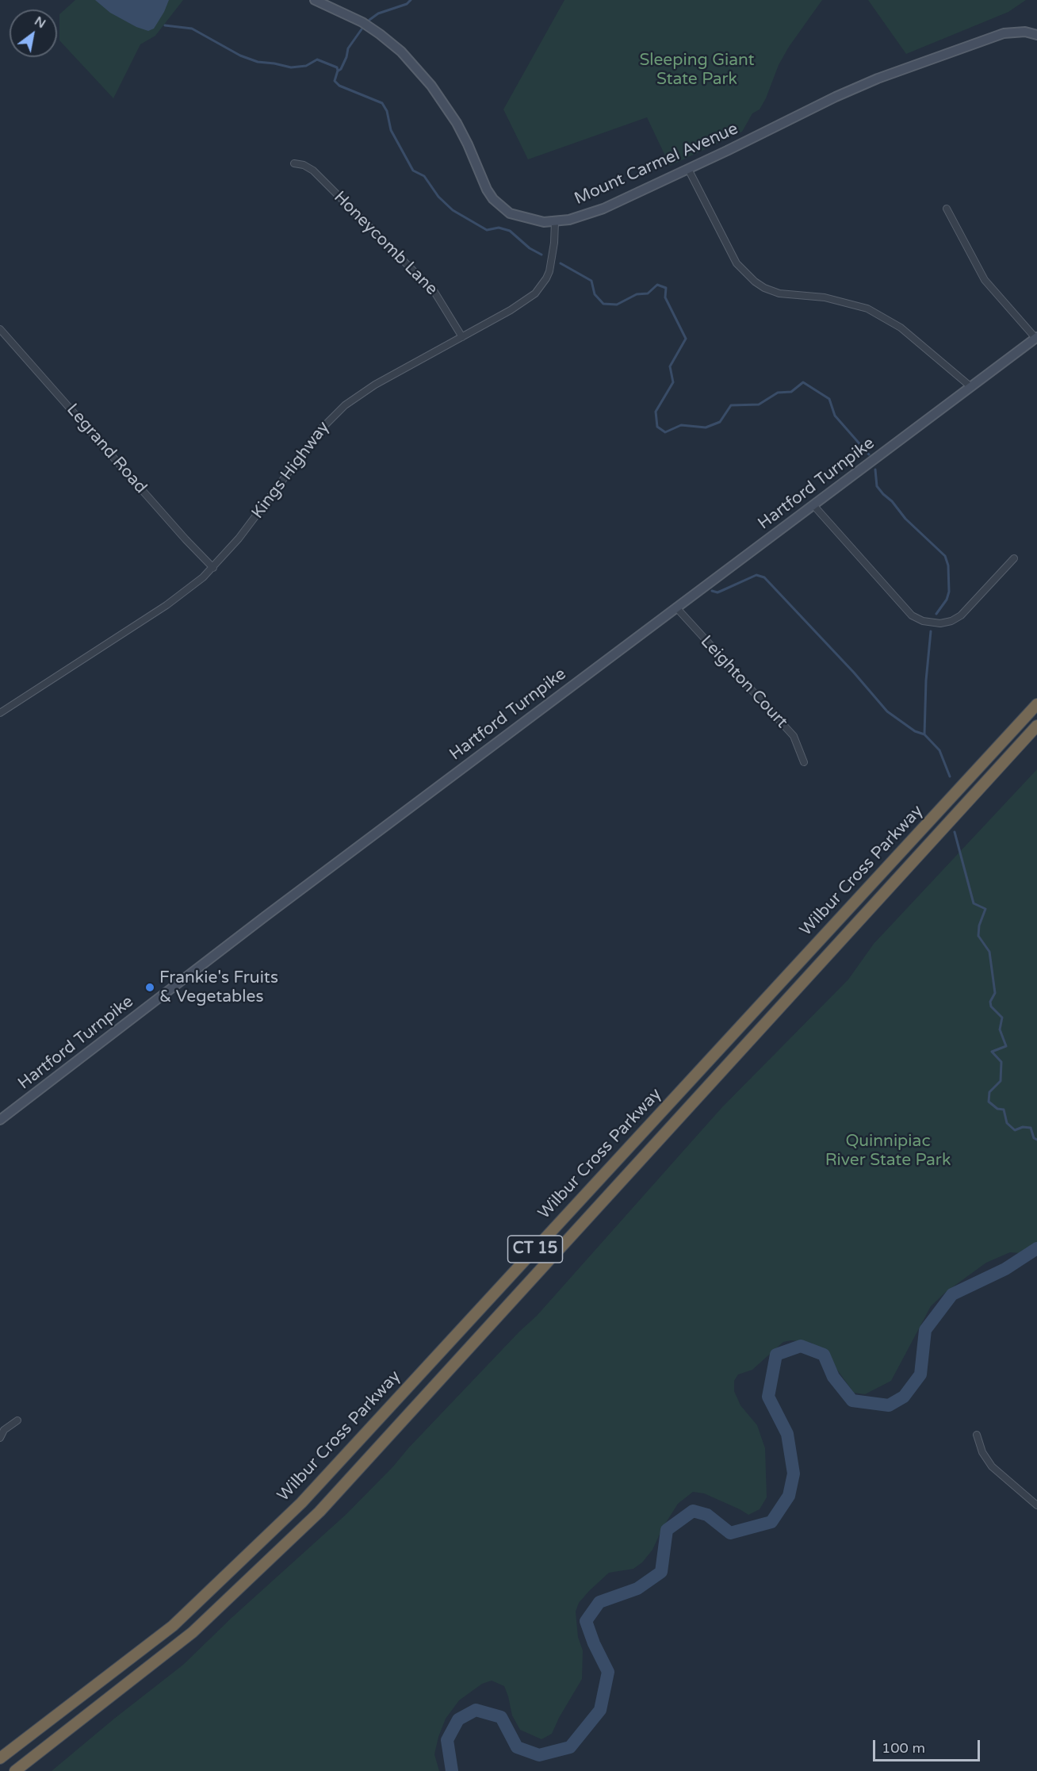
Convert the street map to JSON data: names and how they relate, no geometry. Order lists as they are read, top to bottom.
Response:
{
  "streets": {
    "highway": ["Wilbur Cross Parkway", "CT 15"],
    "main road": ["Mount Carmel Avenue", "Hartford Turnpike"],
    "street": [
      "Honeycomb Lane",
      "Legrand Road",
      "Kings Highway",
      "Leighton Court"
    ]
  },
  "crossings": [
    ["Mount Carmel Avenue", "Kings Highway"],
    ["Honeycomb Lane", "Kings Highway"],
    ["Legrand Road", "Kings Highway"],
    ["Hartford Turnpike", "Leighton Court"]
  ],
  "parks": ["Sleeping Giant State Park", "Quinnipiac River State Park"],
  "places": ["Frankie's Fruits & Vegetables"],
  "scale_bar": "100 m",
  "north": "top right"
}
